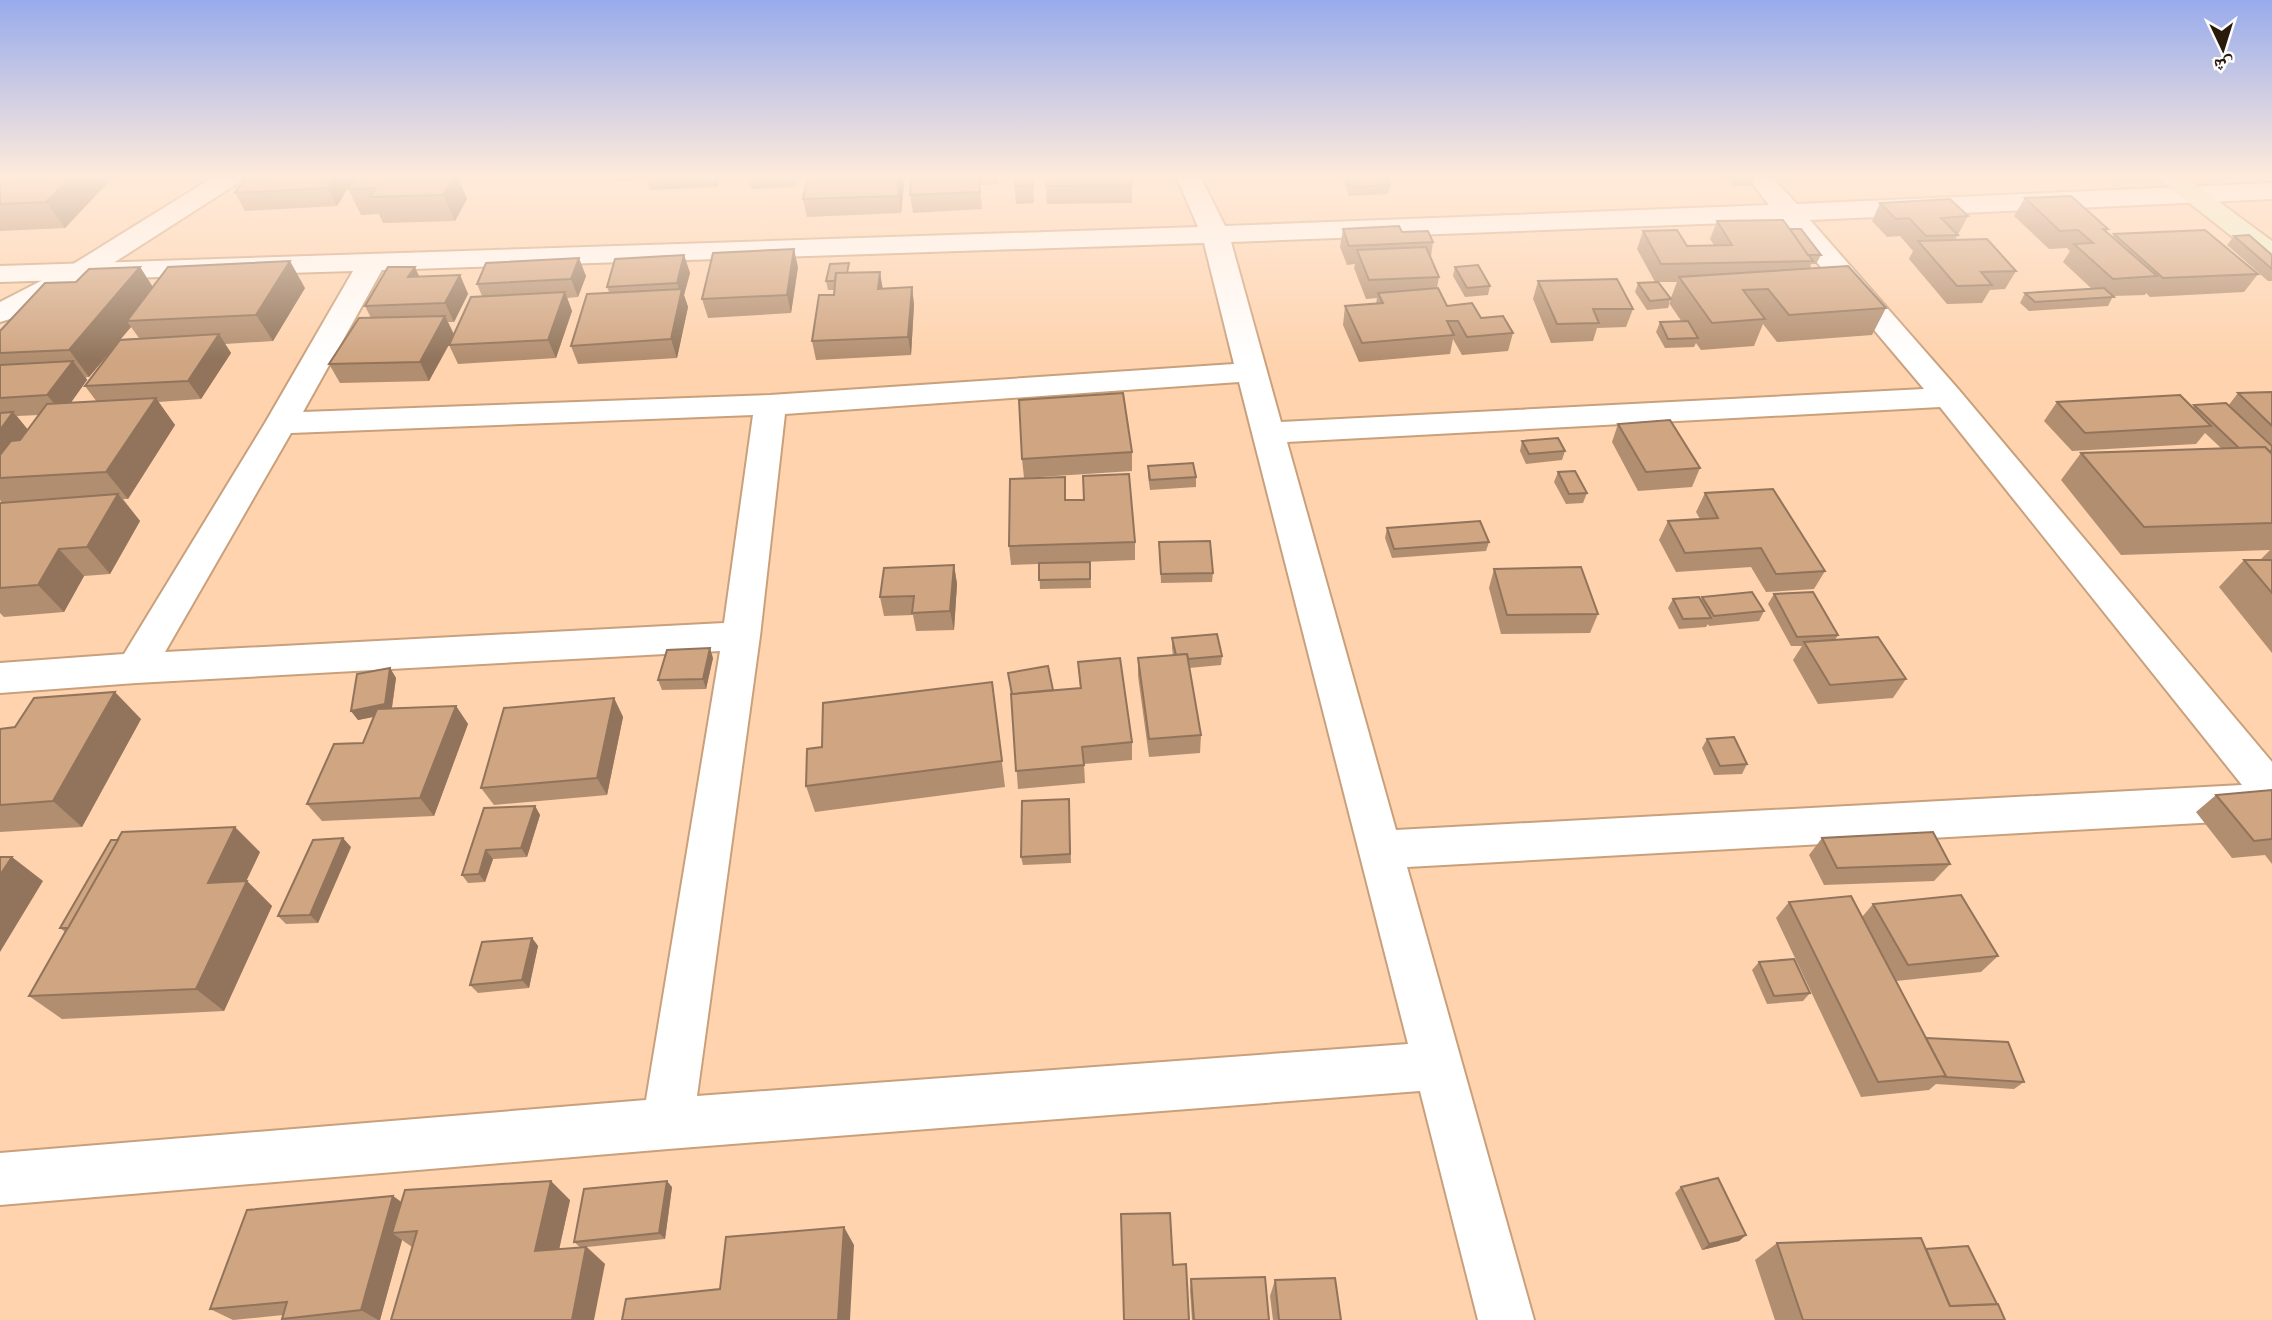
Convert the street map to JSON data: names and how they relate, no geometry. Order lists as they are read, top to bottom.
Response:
{
  "north": "bottom"
}
